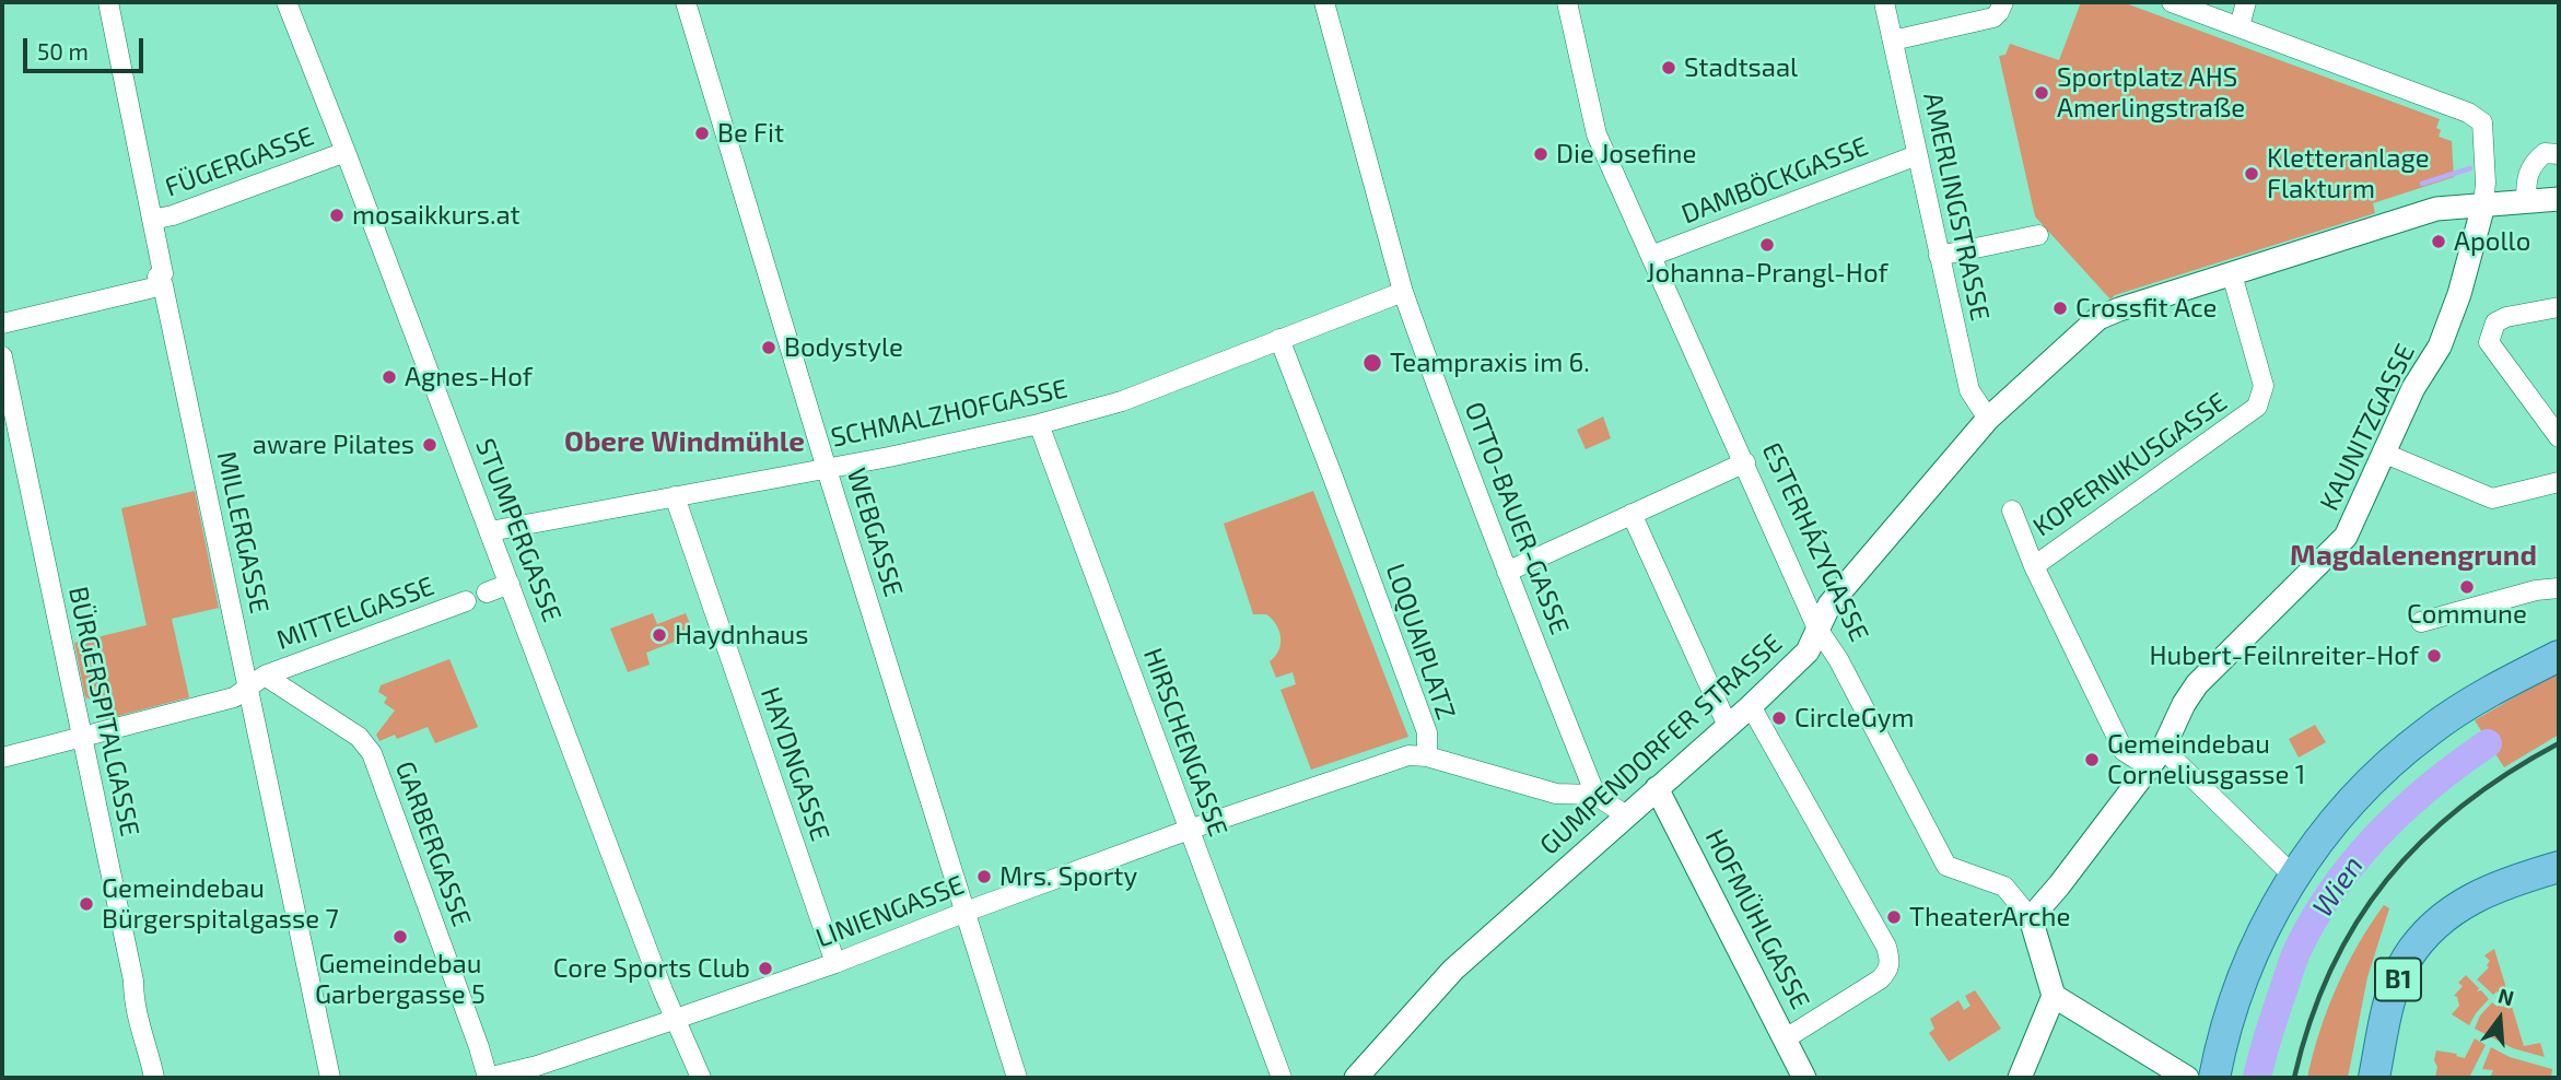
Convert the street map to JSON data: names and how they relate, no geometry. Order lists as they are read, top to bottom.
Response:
{
  "streets": {
    "main road": ["B1"],
    "street": [
      "FÜGERGASSE",
      "DAMBÖCKGASSE",
      "AMERLINGSTRASSE",
      "SCHMALZHOFGASSE",
      "KAUNITZGASSE",
      "KOPERNIKUSGASSE",
      "OTTO-BAUER-GASSE",
      "STUMPERGASSE",
      "MILLERGASSE",
      "WEBGASSE",
      "ESTERHÁZYGASSE",
      "MITTELGASSE",
      "LOQUAIPLATZ",
      "BÜRGERSPITALGASSE",
      "HIRSCHENGASSE",
      "GUMPENDORFER STRASSE",
      "HAYDNGASSE",
      "GARBERGASSE",
      "LINIENGASSE",
      "HOFMÜHLGASSE"
    ]
  },
  "crossings": [
    ["FÜGERGASSE", "STUMPERGASSE"],
    ["FÜGERGASSE", "MILLERGASSE"],
    ["DAMBÖCKGASSE", "AMERLINGSTRASSE"],
    ["DAMBÖCKGASSE", "ESTERHÁZYGASSE"],
    ["AMERLINGSTRASSE", "GUMPENDORFER STRASSE"],
    ["SCHMALZHOFGASSE", "OTTO-BAUER-GASSE"],
    ["SCHMALZHOFGASSE", "STUMPERGASSE"],
    ["SCHMALZHOFGASSE", "WEBGASSE"],
    ["SCHMALZHOFGASSE", "LOQUAIPLATZ"],
    ["SCHMALZHOFGASSE", "HIRSCHENGASSE"],
    ["SCHMALZHOFGASSE", "HAYDNGASSE"],
    ["KAUNITZGASSE", "ESTERHÁZYGASSE"],
    ["KAUNITZGASSE", "GUMPENDORFER STRASSE"],
    ["KOPERNIKUSGASSE", "GUMPENDORFER STRASSE"],
    ["STUMPERGASSE", "LINIENGASSE"],
    ["MILLERGASSE", "MITTELGASSE"],
    ["MILLERGASSE", "GARBERGASSE"],
    ["WEBGASSE", "LINIENGASSE"],
    ["ESTERHÁZYGASSE", "GUMPENDORFER STRASSE"],
    ["MITTELGASSE", "BÜRGERSPITALGASSE"],
    ["MITTELGASSE", "GARBERGASSE"],
    ["LOQUAIPLATZ", "LINIENGASSE"],
    ["HIRSCHENGASSE", "LINIENGASSE"],
    ["GUMPENDORFER STRASSE", "HOFMÜHLGASSE"],
    ["HAYDNGASSE", "LINIENGASSE"],
    ["GARBERGASSE", "LINIENGASSE"]
  ],
  "districts": ["Obere Windmühle", "Magdalenengrund"],
  "water": ["Wien"],
  "places": [
    "Stadtsaal",
    "Sportplatz AHS Amerlingstraße",
    "Be Fit",
    "Die Josefine",
    "Kletteranlage Flakturm",
    "mosaikkurs.at",
    "Apollo",
    "Johanna-Prangl-Hof",
    "Crossfit Ace",
    "Bodystyle",
    "Teampraxis im 6.",
    "Agnes-Hof",
    "aware Pilates",
    "Commune",
    "Haydnhaus",
    "Hubert-Feilnreiter-Hof",
    "CircleGym",
    "Gemeindebau Corneliusgasse 1",
    "Mrs. Sporty",
    "Gemeindebau Bürgerspitalgasse 7",
    "TheaterArche",
    "Gemeindebau Garbergasse 5",
    "Core Sports Club"
  ],
  "scale_bar": "50 m",
  "north": "top"
}
